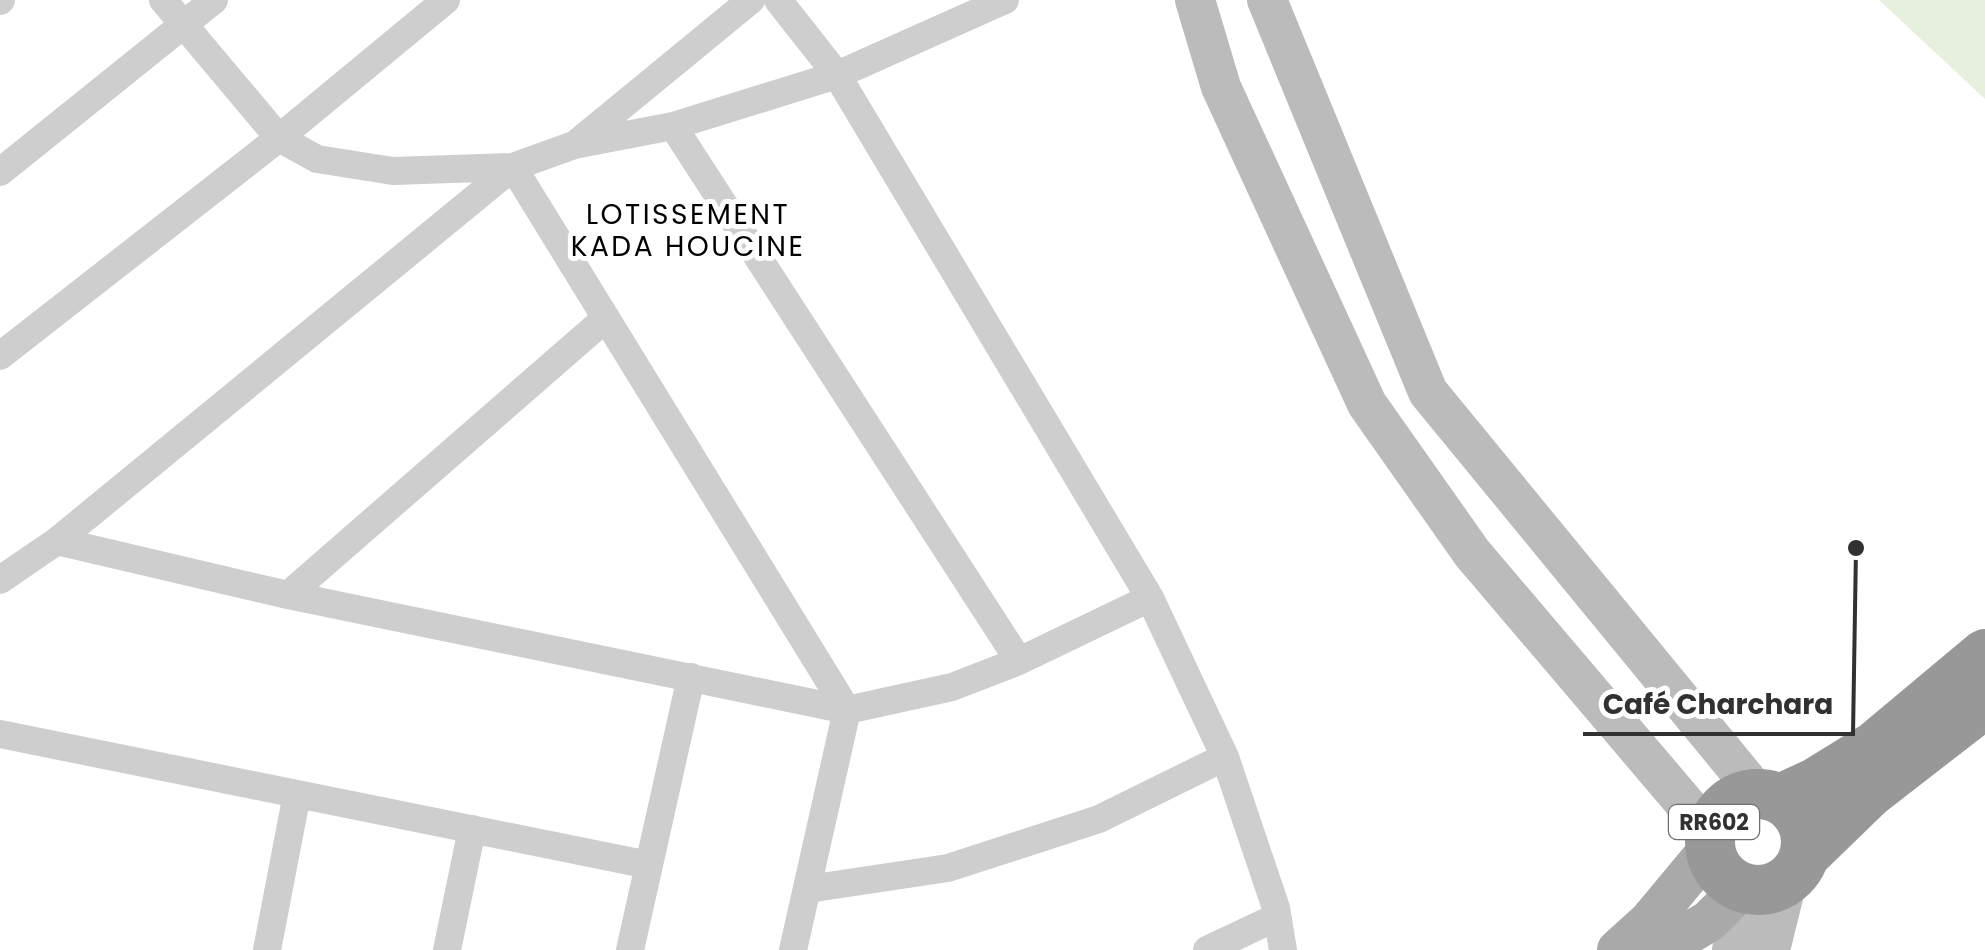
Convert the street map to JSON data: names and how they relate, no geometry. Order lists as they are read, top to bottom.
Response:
{
  "streets": {
    "highway": ["RR602"]
  },
  "districts": ["LOTISSEMENT KADA HOUCINE"],
  "places": ["Café Charchara"]
}
